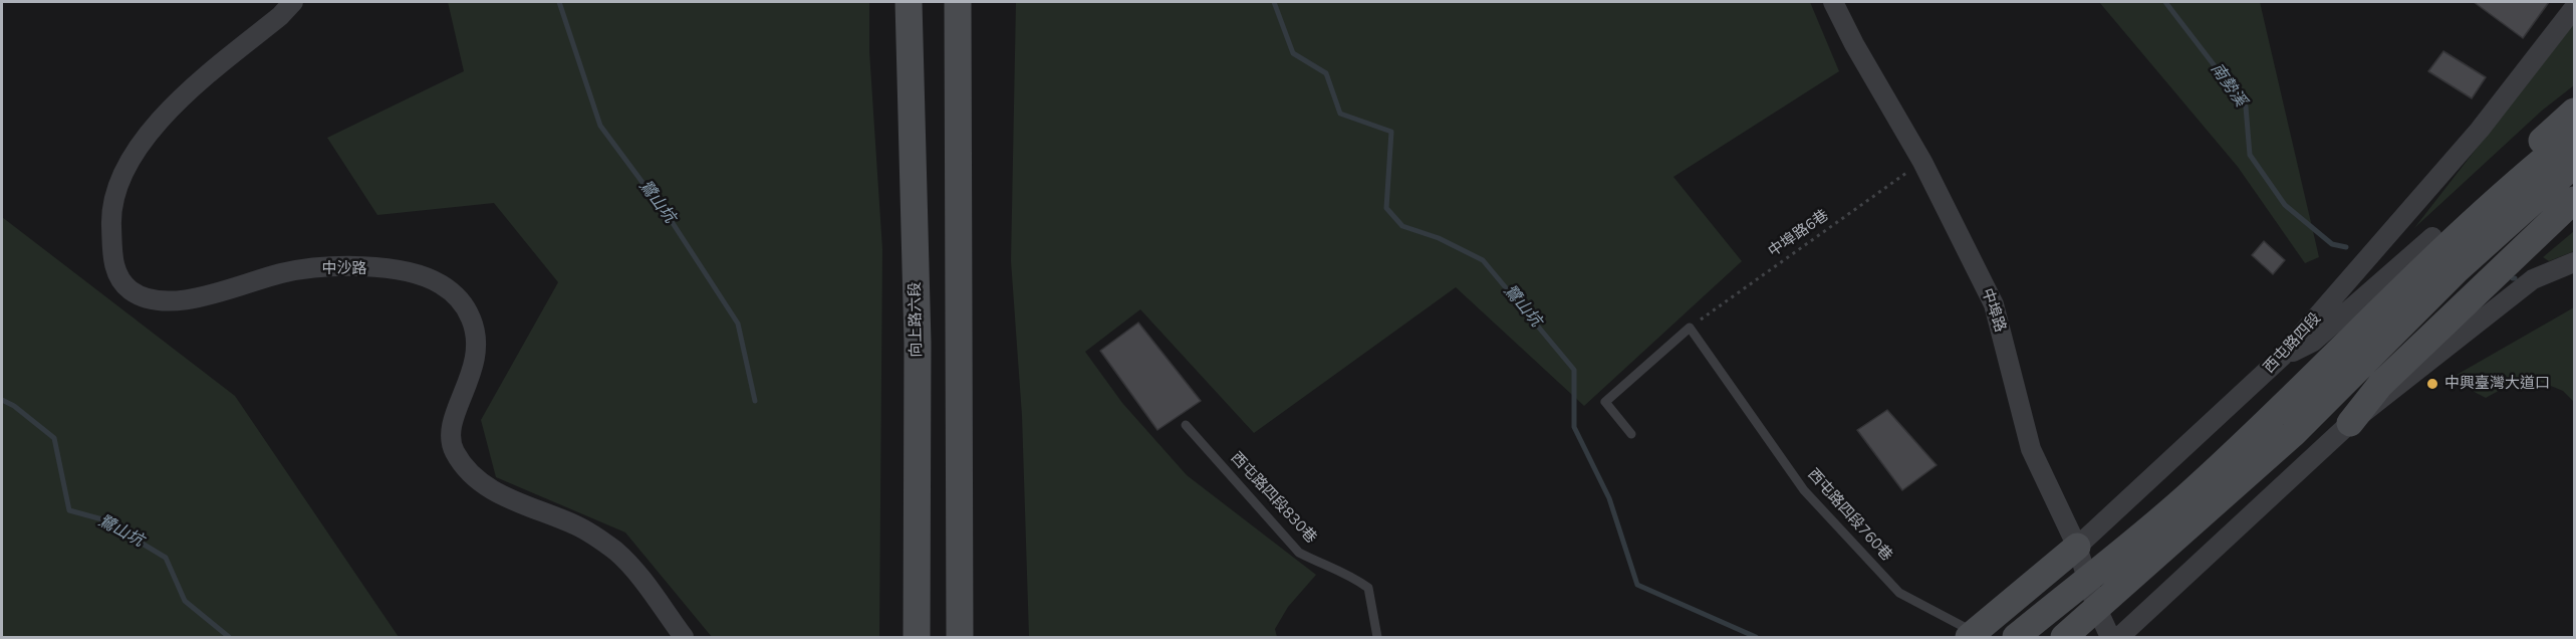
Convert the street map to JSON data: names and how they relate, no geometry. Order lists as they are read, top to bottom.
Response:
{
  "streets": {
    "street": [
      "中沙路",
      "中埠路",
      "向上路六段",
      "西屯路四段"
    ],
    "lane": ["西屯路四段830巷", "西屯路四段760巷"],
    "path": ["中埠路6巷"]
  },
  "crossings": [
    ["中埠路6巷", "中埠路"],
    ["中埠路6巷", "西屯路四段760巷"],
    ["中埠路", "西屯路四段"],
    ["西屯路四段", "西屯路四段760巷"]
  ],
  "water": ["南勢溪", "鷺山坑"],
  "places": ["中興臺灣大道口"]
}
